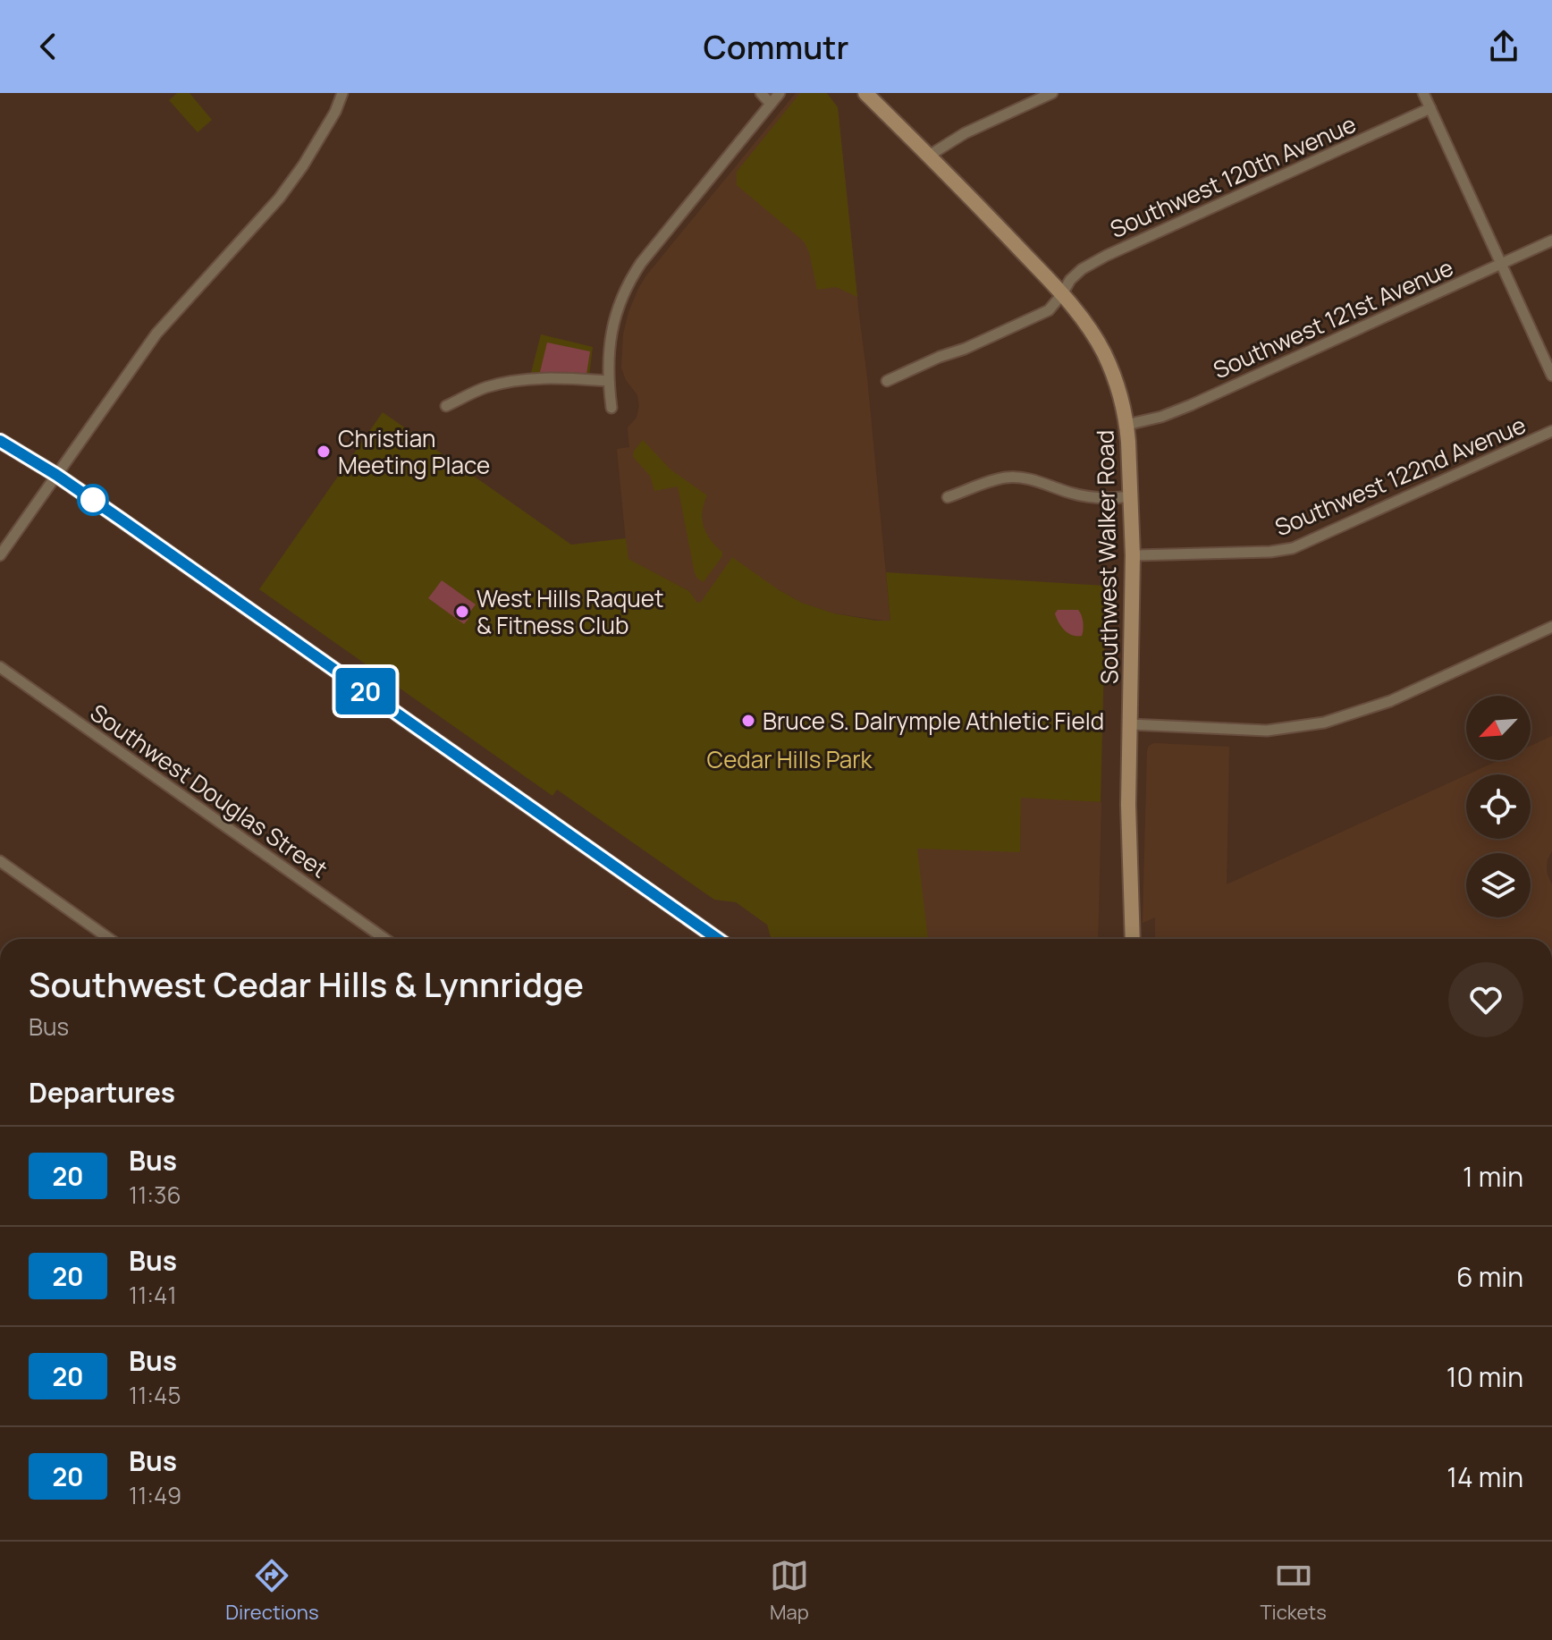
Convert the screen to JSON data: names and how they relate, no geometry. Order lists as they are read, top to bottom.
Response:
{
  "streets": {
    "main road": ["Southwest Walker Road"],
    "street": [
      "Southwest 120th Avenue",
      "Southwest 121st Avenue",
      "Southwest 122nd Avenue",
      "Southwest Douglas Street"
    ]
  },
  "crossings": [
    ["Southwest 120th Avenue", "Southwest Walker Road"],
    ["Southwest 121st Avenue", "Southwest Walker Road"],
    ["Southwest 122nd Avenue", "Southwest Walker Road"]
  ],
  "parks": ["Cedar Hills Park"],
  "places": ["Christian Meeting Place", "West Hills Raquet & Fitness Club", "Bruce S. DaIrymple Athletic Field"],
  "lines": ["bus line 20"],
  "north": "bottom left",
  "page": {
    "header": "Commutr",
    "on_map": "20",
    "heading": [
      ["Southwest Cedar Hills & Lynnridge", "Bus"],
      "Departures"
    ],
    "list": [
      {
        "mark": "20",
        "name": "Bus",
        "note": "11:36",
        "value": "1 min"
      },
      {
        "mark": "20",
        "name": "Bus",
        "note": "11:41",
        "value": "6 min"
      },
      {
        "mark": "20",
        "name": "Bus",
        "note": "11:45",
        "value": "10 min"
      },
      {
        "mark": "20",
        "name": "Bus",
        "note": "11:49",
        "value": "14 min"
      }
    ],
    "tabs": ["Directions", "Map", "Tickets"]
  }
}
